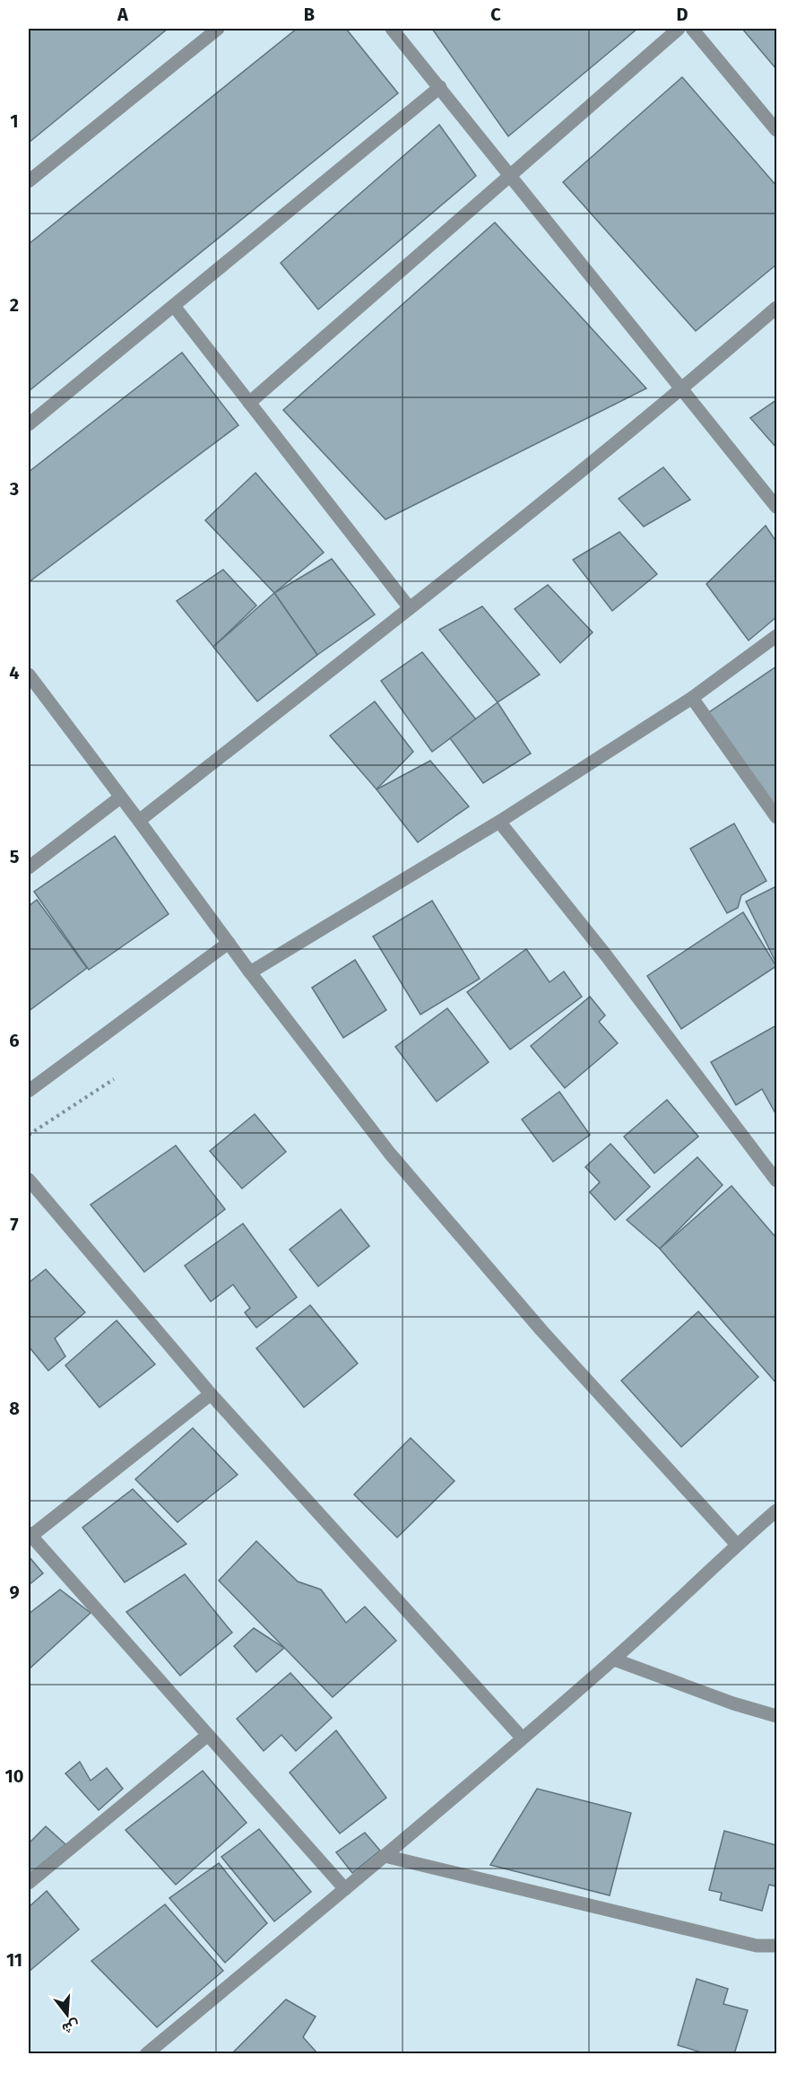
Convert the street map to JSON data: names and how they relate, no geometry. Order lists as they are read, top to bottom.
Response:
{
  "north": "bottom",
  "grid": {
    "columns": [
      "A",
      "B",
      "C",
      "D"
    ],
    "rows": [
      "1",
      "2",
      "3",
      "4",
      "5",
      "6",
      "7",
      "8",
      "9",
      "10",
      "11"
    ]
  }
}
